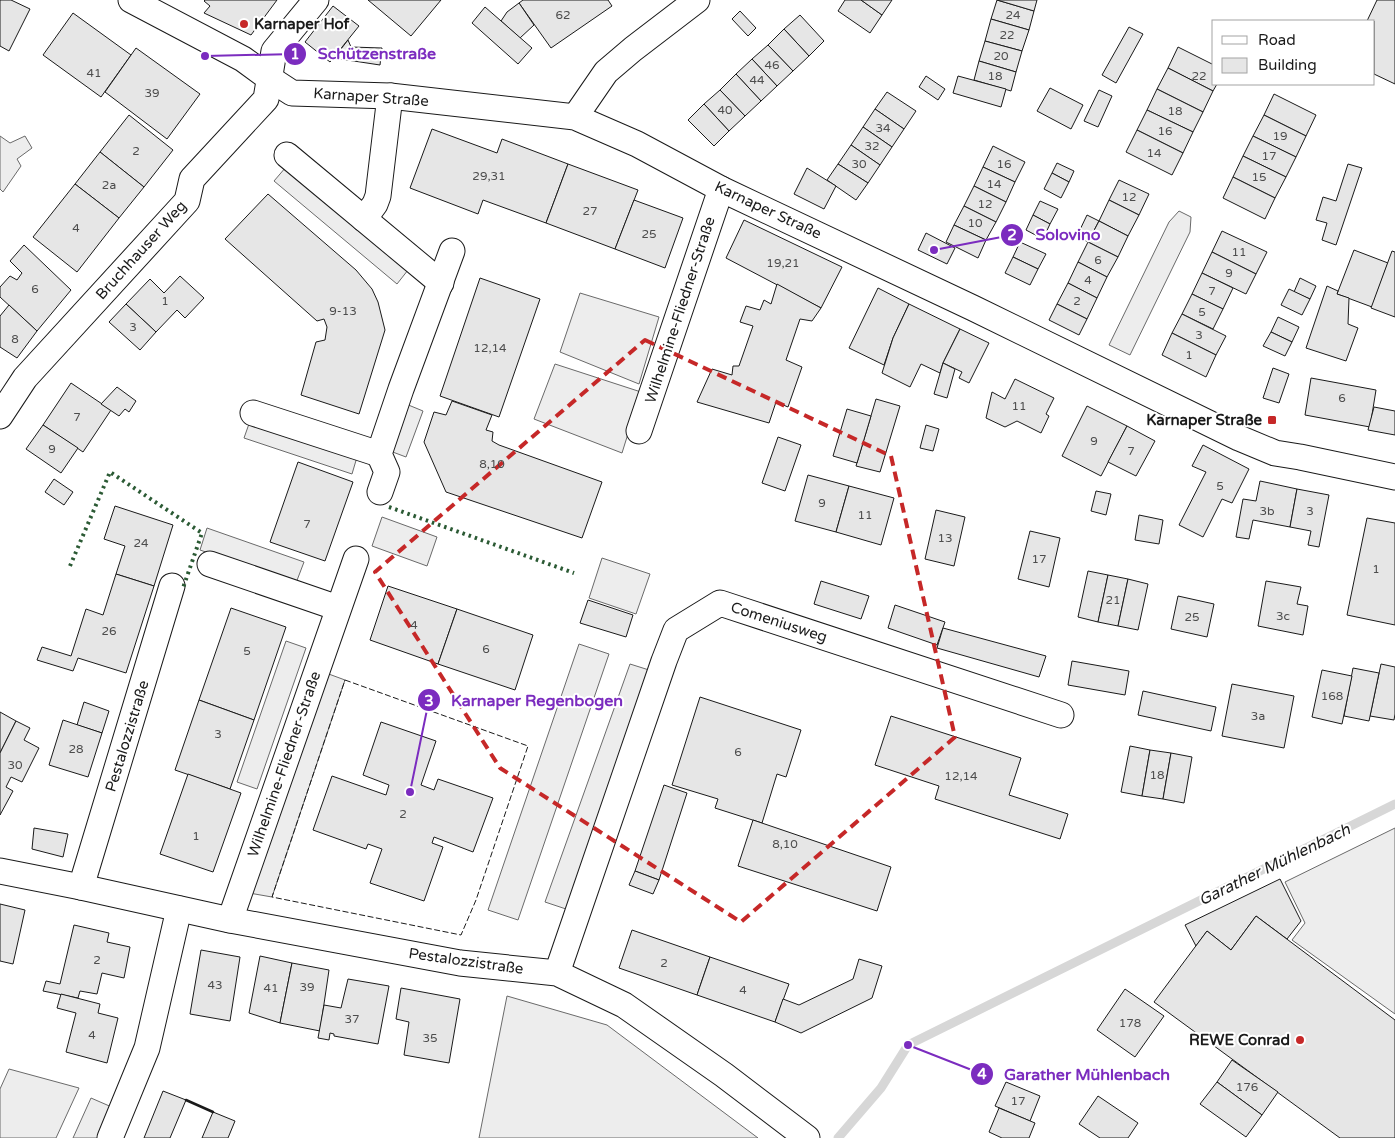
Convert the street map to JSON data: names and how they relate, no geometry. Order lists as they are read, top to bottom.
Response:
{
  "streets": {
    "street": [
      "Karnaper Straße",
      "Bruchhauser Weg",
      "Wilhelmine-Fliedner-Straße",
      "Comeniusweg",
      "Pestalozzistraße"
    ]
  },
  "crossings": [
    ["Karnaper Straße", "Bruchhauser Weg"],
    ["Karnaper Straße", "Wilhelmine-Fliedner-Straße"],
    ["Wilhelmine-Fliedner-Straße", "Pestalozzistraße"],
    ["Comeniusweg", "Pestalozzistraße"]
  ],
  "water": ["Garather Mühlenbach"],
  "places": {
    "other": [
      "Karnaper Hof",
      "Schützenstraße",
      "Solovino",
      "Karnaper Regenbogen",
      "REWE Conrad",
      "Garather Mühlenbach"
    ],
    "transit": ["Karnaper Straße"]
  },
  "house_numbers": [
    "62",
    "24",
    "22",
    "20",
    "46",
    "41",
    "18",
    "22",
    "44",
    "39",
    "40",
    "18",
    "34",
    "16",
    "19",
    "32",
    "2",
    "14",
    "17",
    "30",
    "16",
    "29,31",
    "15",
    "14",
    "2a",
    "12",
    "12",
    "27",
    "10",
    "4",
    "25",
    "11",
    "6",
    "19,21",
    "9",
    "4",
    "6",
    "7",
    "1",
    "2",
    "9-13",
    "5",
    "3",
    "3",
    "8",
    "12,14",
    "1",
    "6",
    "11",
    "7",
    "9",
    "9",
    "7",
    "8,10",
    "5",
    "9",
    "3b",
    "3",
    "11",
    "7",
    "13",
    "24",
    "17",
    "1",
    "21",
    "3c",
    "25",
    "4",
    "26",
    "6",
    "5",
    "168",
    "3a",
    "3",
    "28",
    "6",
    "30",
    "18",
    "12,14",
    "2",
    "1",
    "8,10",
    "2",
    "2",
    "43",
    "39",
    "41",
    "4",
    "37",
    "178",
    "4",
    "35",
    "176",
    "17"
  ],
  "legend": ["Road", "Building"]
}
